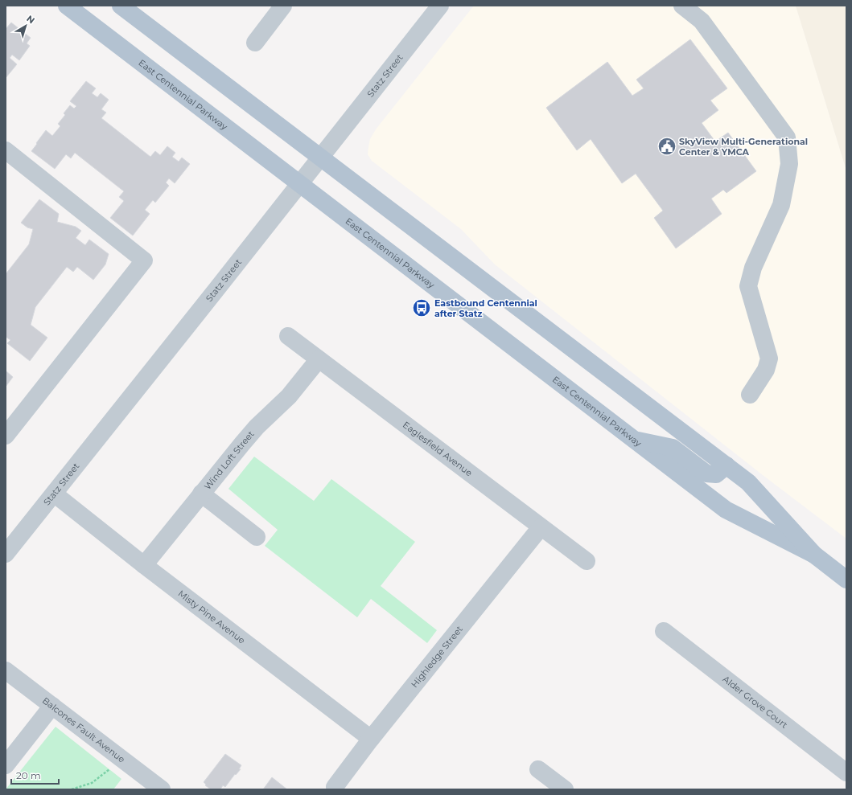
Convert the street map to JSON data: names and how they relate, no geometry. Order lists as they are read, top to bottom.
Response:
{
  "streets": {
    "main road": ["East Centennial Parkway"],
    "street": [
      "Statz Street",
      "Eaglesfield Avenue",
      "Wind Loft Street",
      "Misty Pine Avenue",
      "Highledge Street",
      "Alder Grove Court",
      "Balcones Fault Avenue"
    ]
  },
  "crossings": [
    ["Statz Street", "East Centennial Parkway"],
    ["Statz Street", "Misty Pine Avenue"],
    ["Eaglesfield Avenue", "Wind Loft Street"],
    ["Eaglesfield Avenue", "Highledge Street"],
    ["Wind Loft Street", "Misty Pine Avenue"],
    ["Misty Pine Avenue", "Highledge Street"]
  ],
  "places": {
    "public building": ["SkyView Multi-Generational Center & YMCA"],
    "bus stop": ["Eastbound Centennial after Statz"]
  },
  "scale_bar": "20 m",
  "north": "top right"
}
